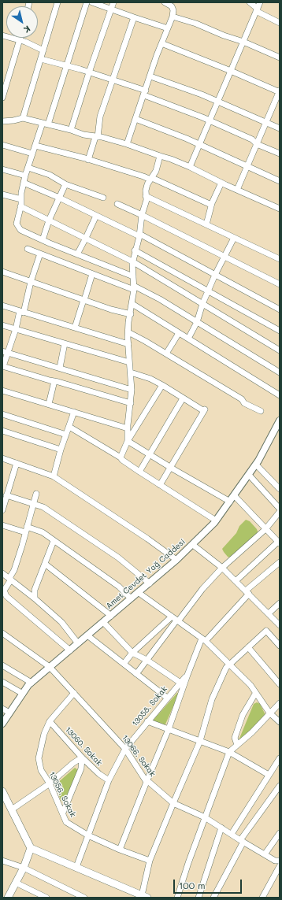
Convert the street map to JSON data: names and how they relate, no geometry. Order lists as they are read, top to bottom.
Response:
{
  "streets": {
    "street": [
      "Amet Cevdet Yağ Caddesi",
      "13058. Sokak",
      "13060. Sokak",
      "13066. Sokak",
      "13056. Sokak"
    ]
  },
  "crossings": [
    ["Amet Cevdet Yağ Caddesi", "13066. Sokak"],
    ["13058. Sokak", "13060. Sokak"],
    ["13058. Sokak", "13066. Sokak"],
    ["13058. Sokak", "13056. Sokak"],
    ["13060. Sokak", "13056. Sokak"],
    ["13066. Sokak", "13056. Sokak"]
  ],
  "scale_bar": "100 m",
  "north": "bottom right"
}
